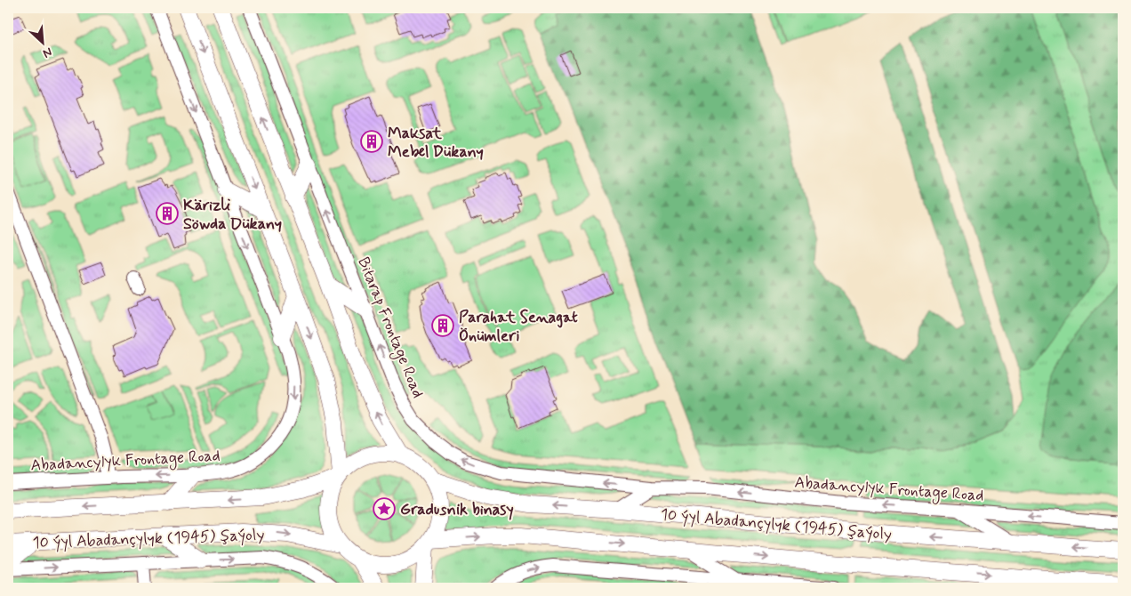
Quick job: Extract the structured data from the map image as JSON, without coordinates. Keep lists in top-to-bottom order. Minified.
{"streets":{"main road":["10 ýyl Abadançylyk (1945) şaýoly"],"street":["Bitarap Frontage Road","Abadancylyk Frontage Road"]},"crossings":[["Bitarap Frontage Road","Abadancylyk Frontage Road"]],"one_way":["Bitarap Frontage Road"],"places":{"building":["Maksat Mebel Dükany","Kärizli Söwda Dükany","Parahat Senagat Önümleri"],"place":["Gradusnik binasy"]},"north":"bottom right"}
